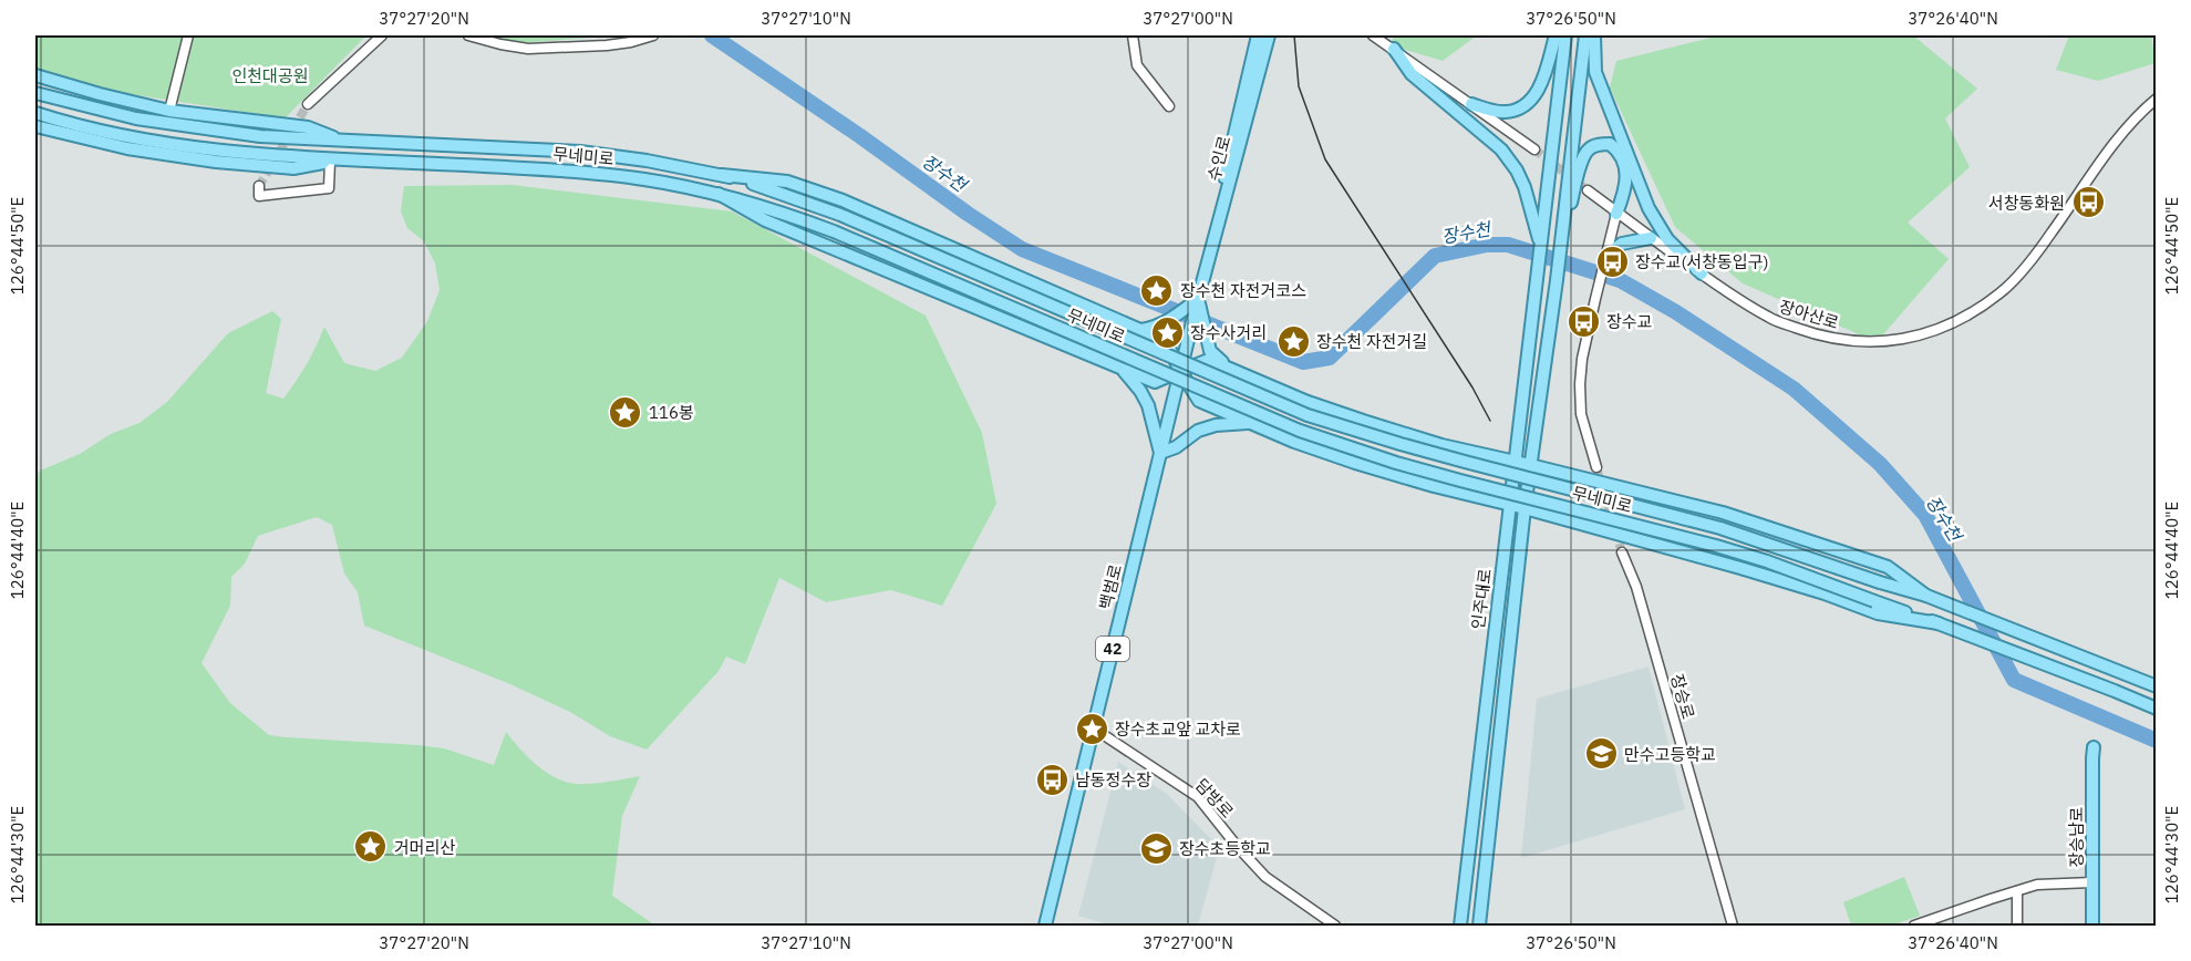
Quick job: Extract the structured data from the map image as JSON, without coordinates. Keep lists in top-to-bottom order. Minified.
{"streets":{"main road":["무네미로","수인로","백범로","인주대로","42","장승남로"],"street":["장아산로","장승로","담방로"]},"crossings":[["수인로","백범로"],["백범로","담방로"]],"water":["장수천"],"parks":["인천대공원"],"places":{"bus stop":["서창동화원","장수교(서창동입구)","장수교","남동정수장"],"place":["장수천 자전거코스","장수사거리","장수천 자전거길","116봉","장수초교앞 교차로","거머리산"],"school or university":["만수고등학교","장수초등학교"]},"coordinates":["37°27'20\"N","37°27'10\"N","37°27'00\"N","37°26'50\"N","37°26'40\"N","126°44'50\"E","126°44'40\"E","126°44'30\"E"]}
